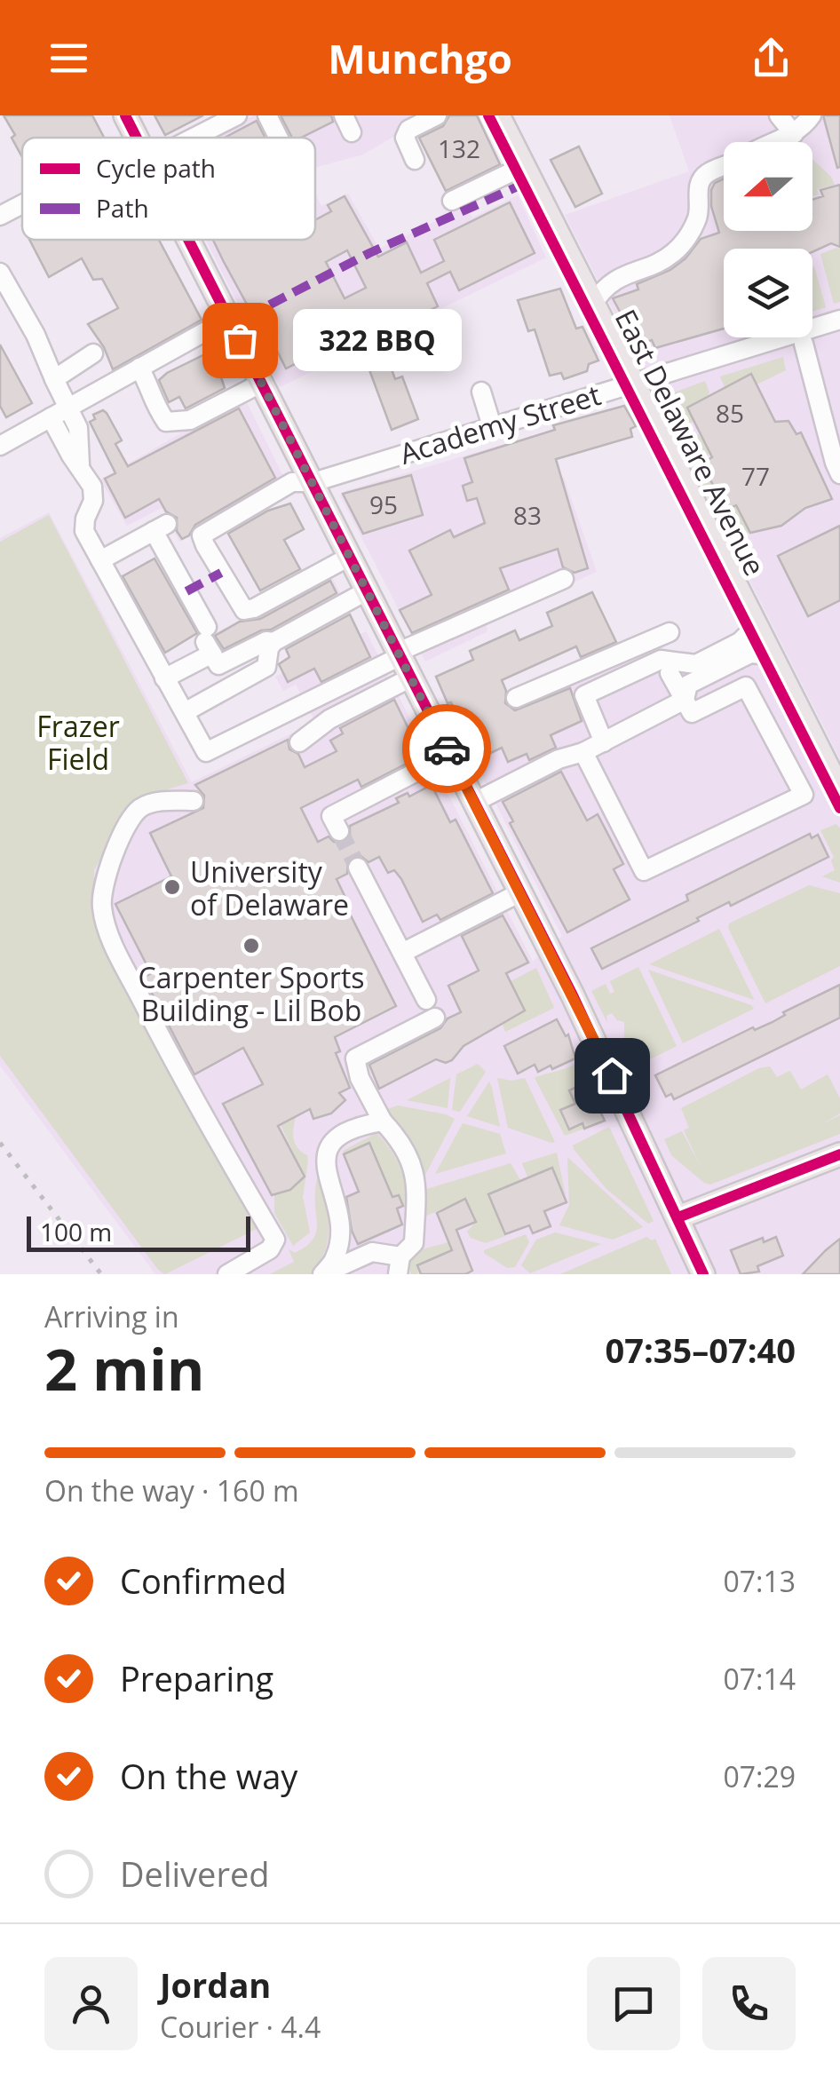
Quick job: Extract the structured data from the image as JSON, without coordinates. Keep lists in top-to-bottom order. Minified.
{"streets":{"main road":["East Delaware Avenue"],"street":["Academy Street"]},"crossings":[["Academy Street","East Delaware Avenue"]],"parks":["Frazer Field"],"places":["322 BBQ","University of Delaware","Carpenter Sports Building - Lil Bob"],"house_numbers":["132","85","77","95","83"],"legend":["Cycle path","Path"],"scale_bar":"100 m","north":"left","page":{"header":"Munchgo","bubble":"322 BBQ","scale":"100 m","heading":["2 min","Arriving in","07:35–07:40"],"panel":["Jordan","Courier · 4.4"],"bar":"On the way · 160 m","list":[["Confirmed","07:13"],["Preparing","07:14"],["On the way","07:29"],"Delivered"]}}
